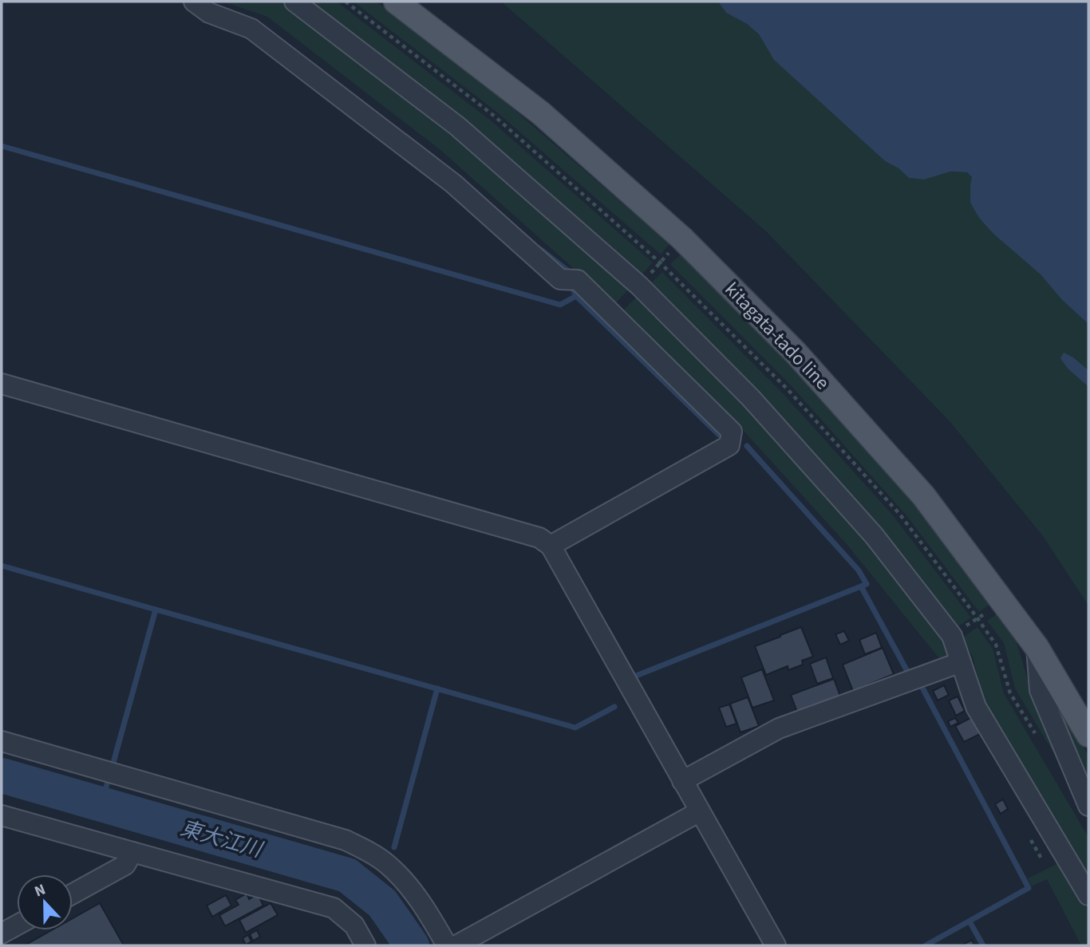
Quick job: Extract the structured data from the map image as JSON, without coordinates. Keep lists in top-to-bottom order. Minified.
{"streets":{"main road":["kitagata-tado line"]},"water":["東大江川"],"north":"top"}
